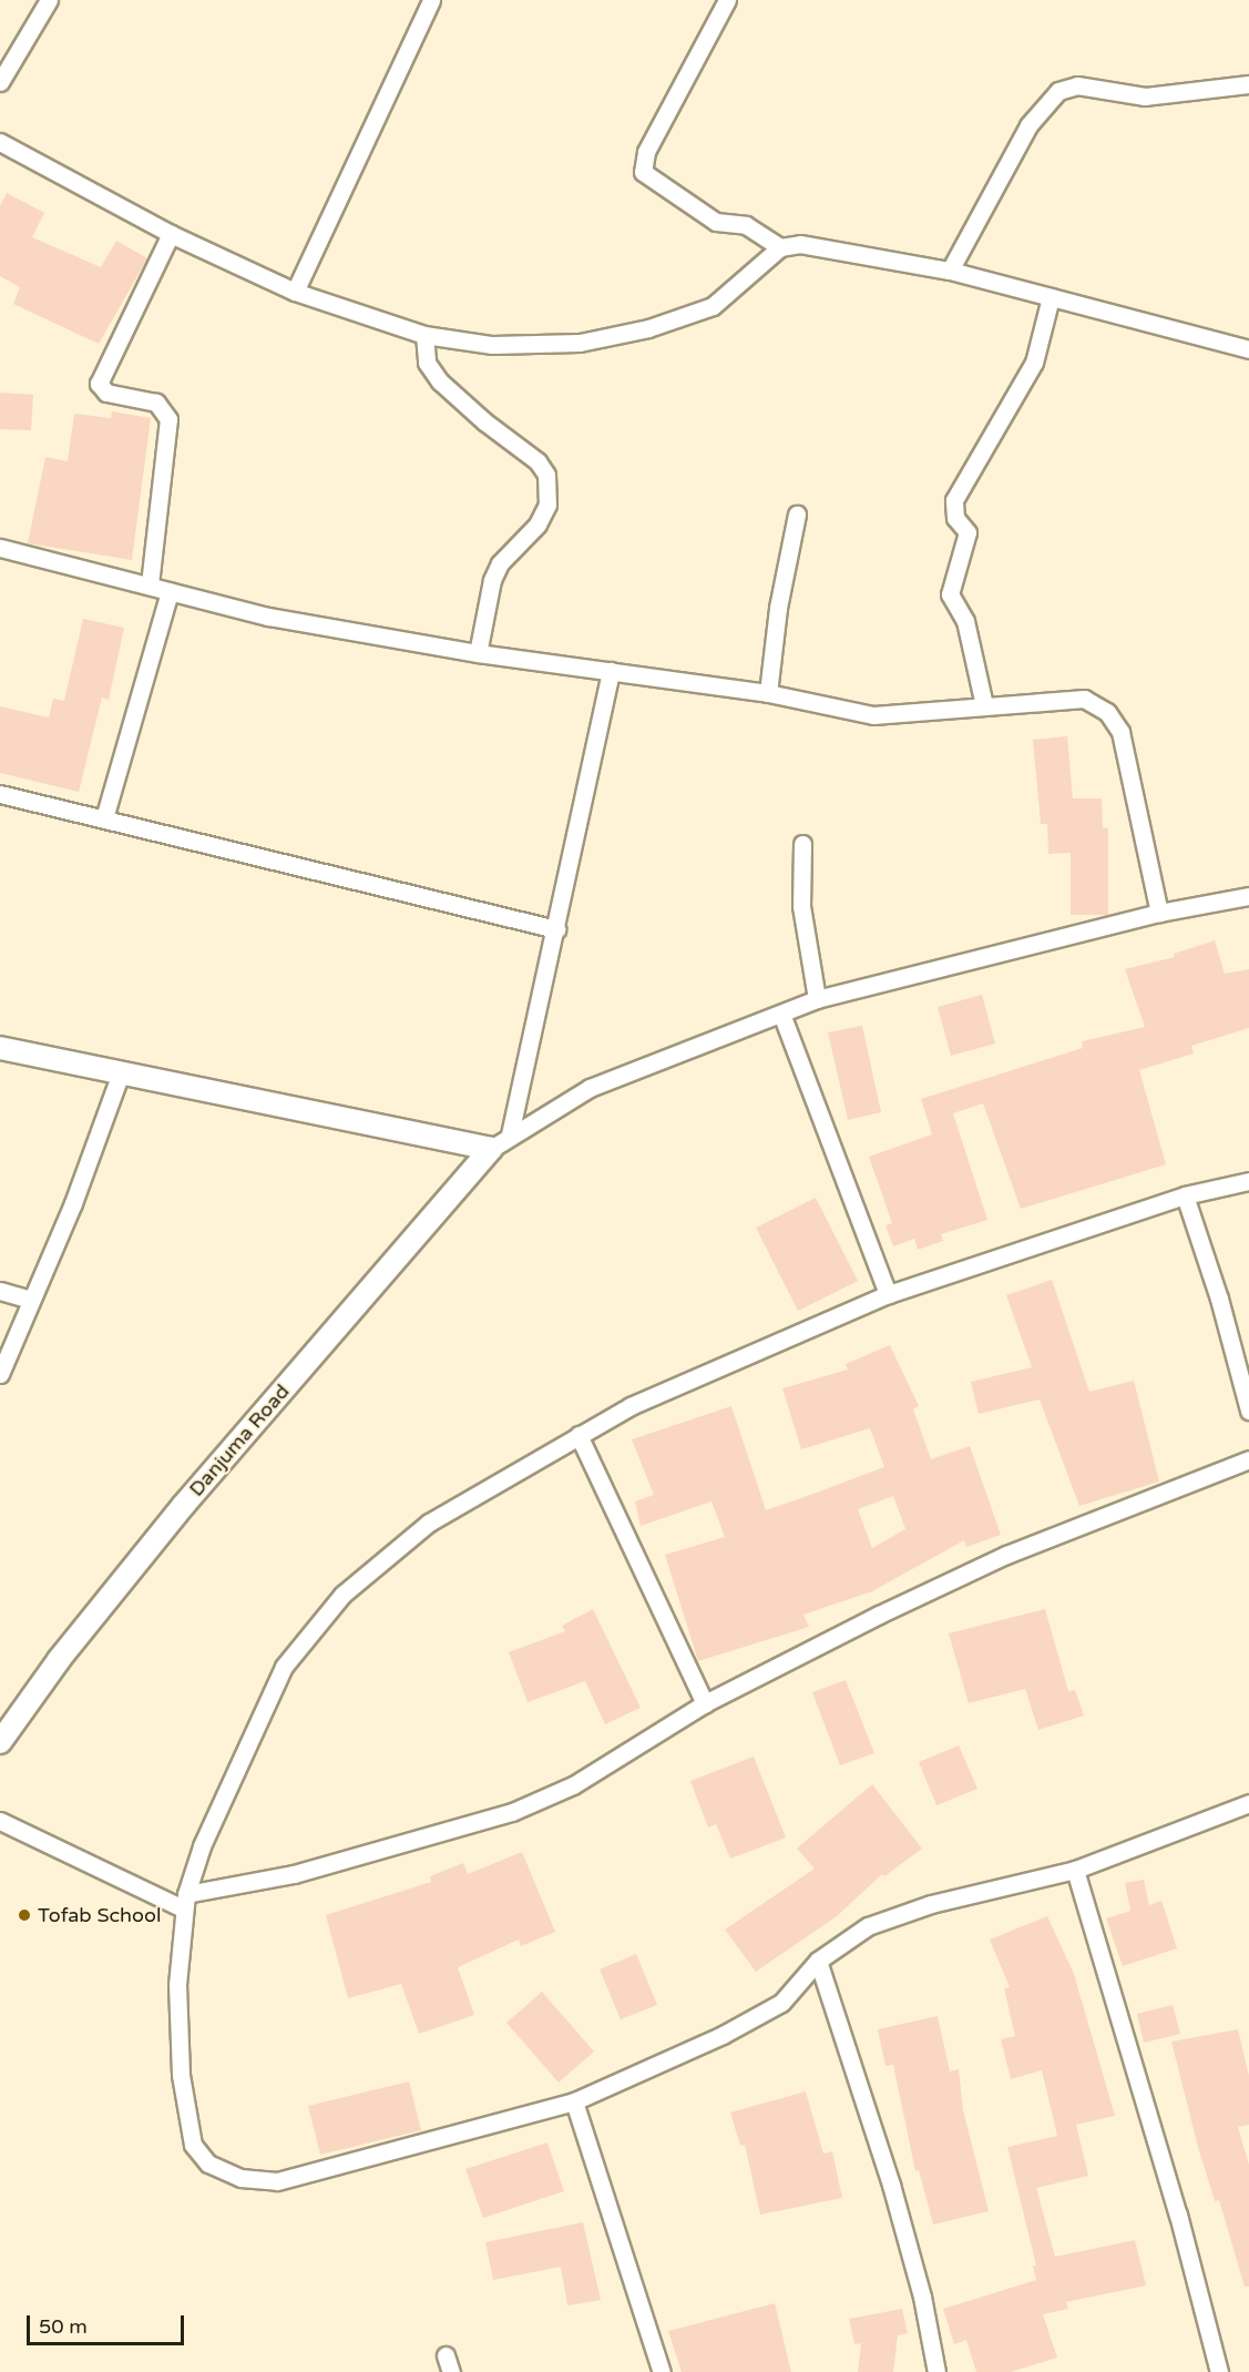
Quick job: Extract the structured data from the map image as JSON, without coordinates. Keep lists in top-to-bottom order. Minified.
{"streets":{"street":["Danjuma Road"]},"places":["Tofab School"],"scale_bar":"50 m"}
